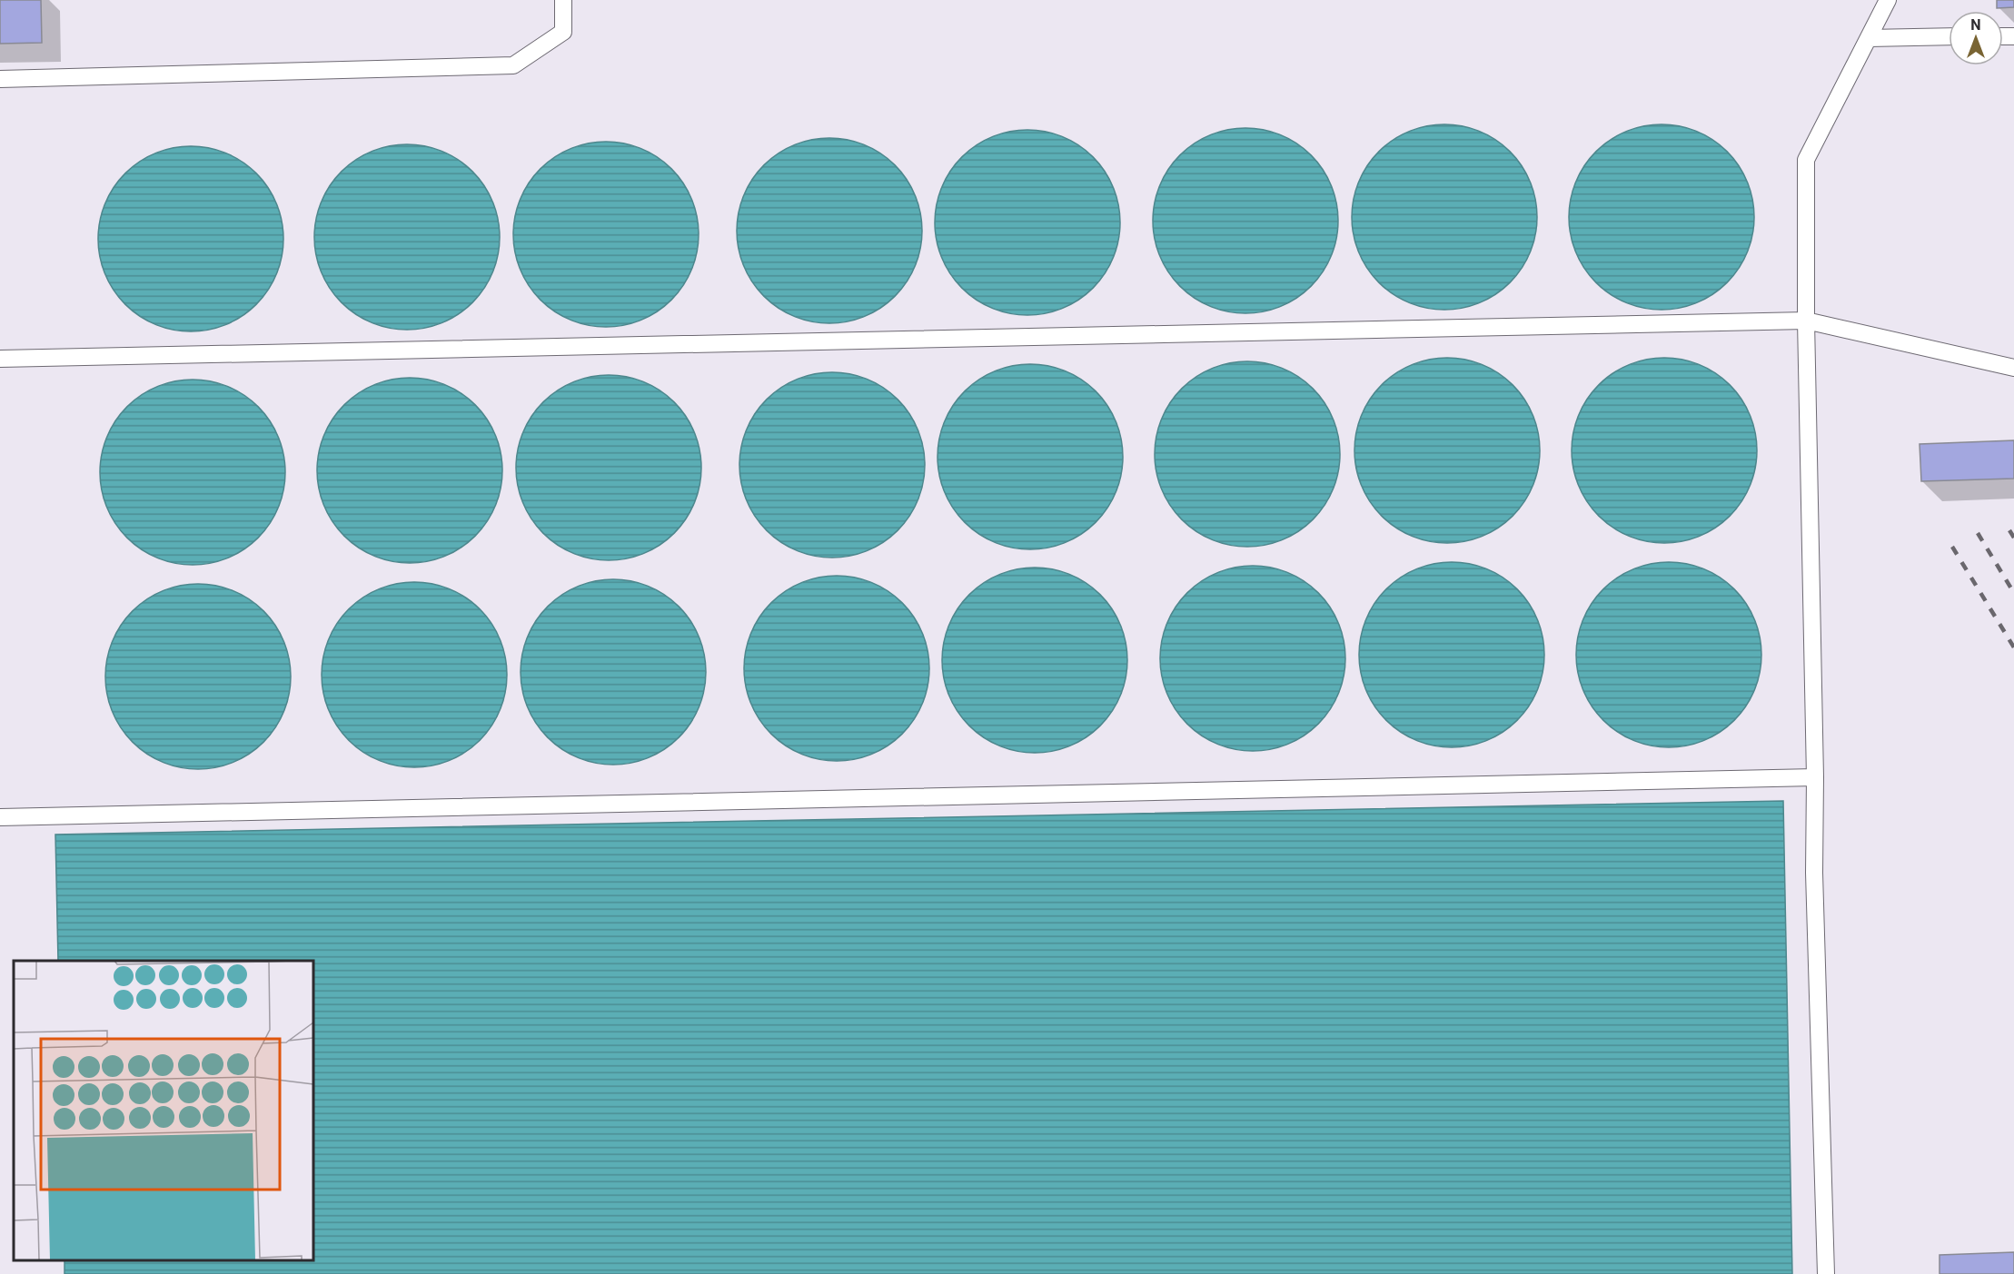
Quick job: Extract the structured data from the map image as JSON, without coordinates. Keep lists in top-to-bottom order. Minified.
{"north":"top"}
